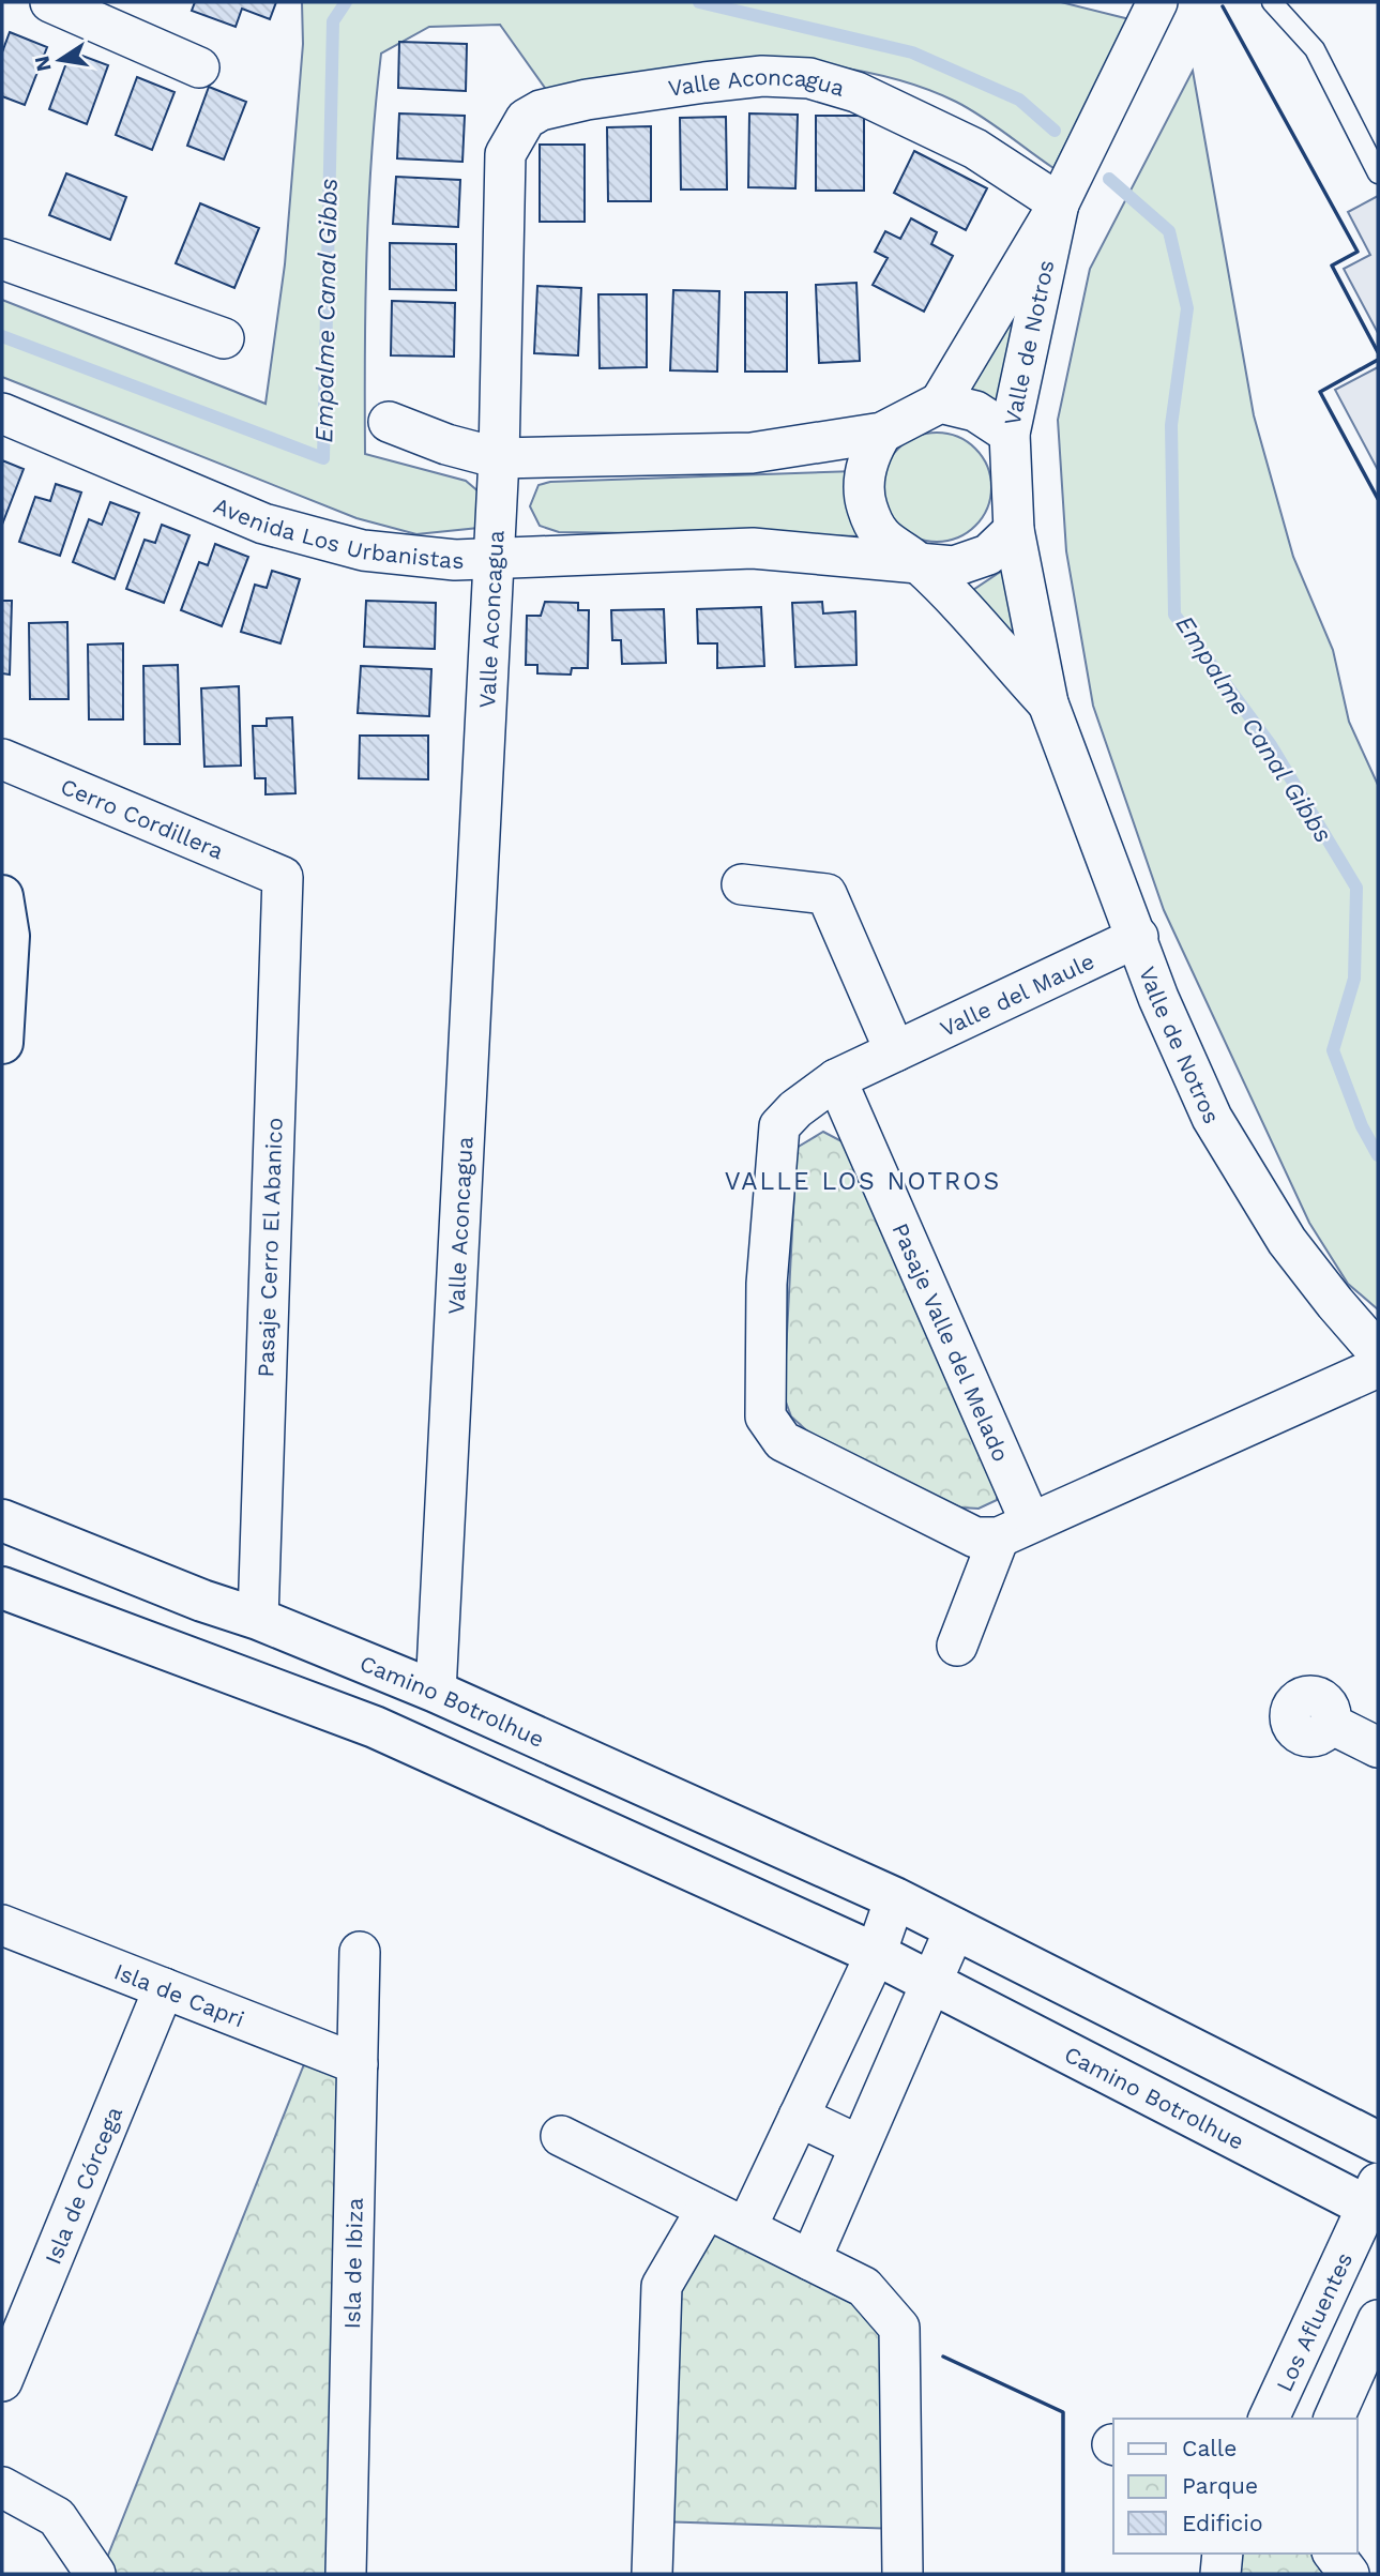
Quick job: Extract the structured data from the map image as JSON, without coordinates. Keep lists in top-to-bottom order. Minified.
{"streets":{"street":["Valle Aconcagua","Valle de Notros","Avenida Los Urbanistas","Cerro Cordillera","Valle del Maule","Pasaje Cerro El Abanico","Pasaje Valle del Melado","Camino Botrolhue","Isla de Capri","Isla de Córcega","Isla de Ibiza","Los Afluentes"]},"crossings":[["Valle Aconcagua","Valle de Notros"],["Valle Aconcagua","Avenida Los Urbanistas"],["Valle Aconcagua","Camino Botrolhue"],["Valle de Notros","Avenida Los Urbanistas"],["Valle de Notros","Valle del Maule"],["Cerro Cordillera","Pasaje Cerro El Abanico"],["Pasaje Cerro El Abanico","Camino Botrolhue"],["Camino Botrolhue","Los Afluentes"],["Isla de Capri","Isla de Córcega"],["Isla de Capri","Isla de Ibiza"]],"districts":["VALLE LOS NOTROS"],"water":["Empalme Canal Gibbs"],"legend":["Calle","Parque","Edificio"],"north":"left"}
